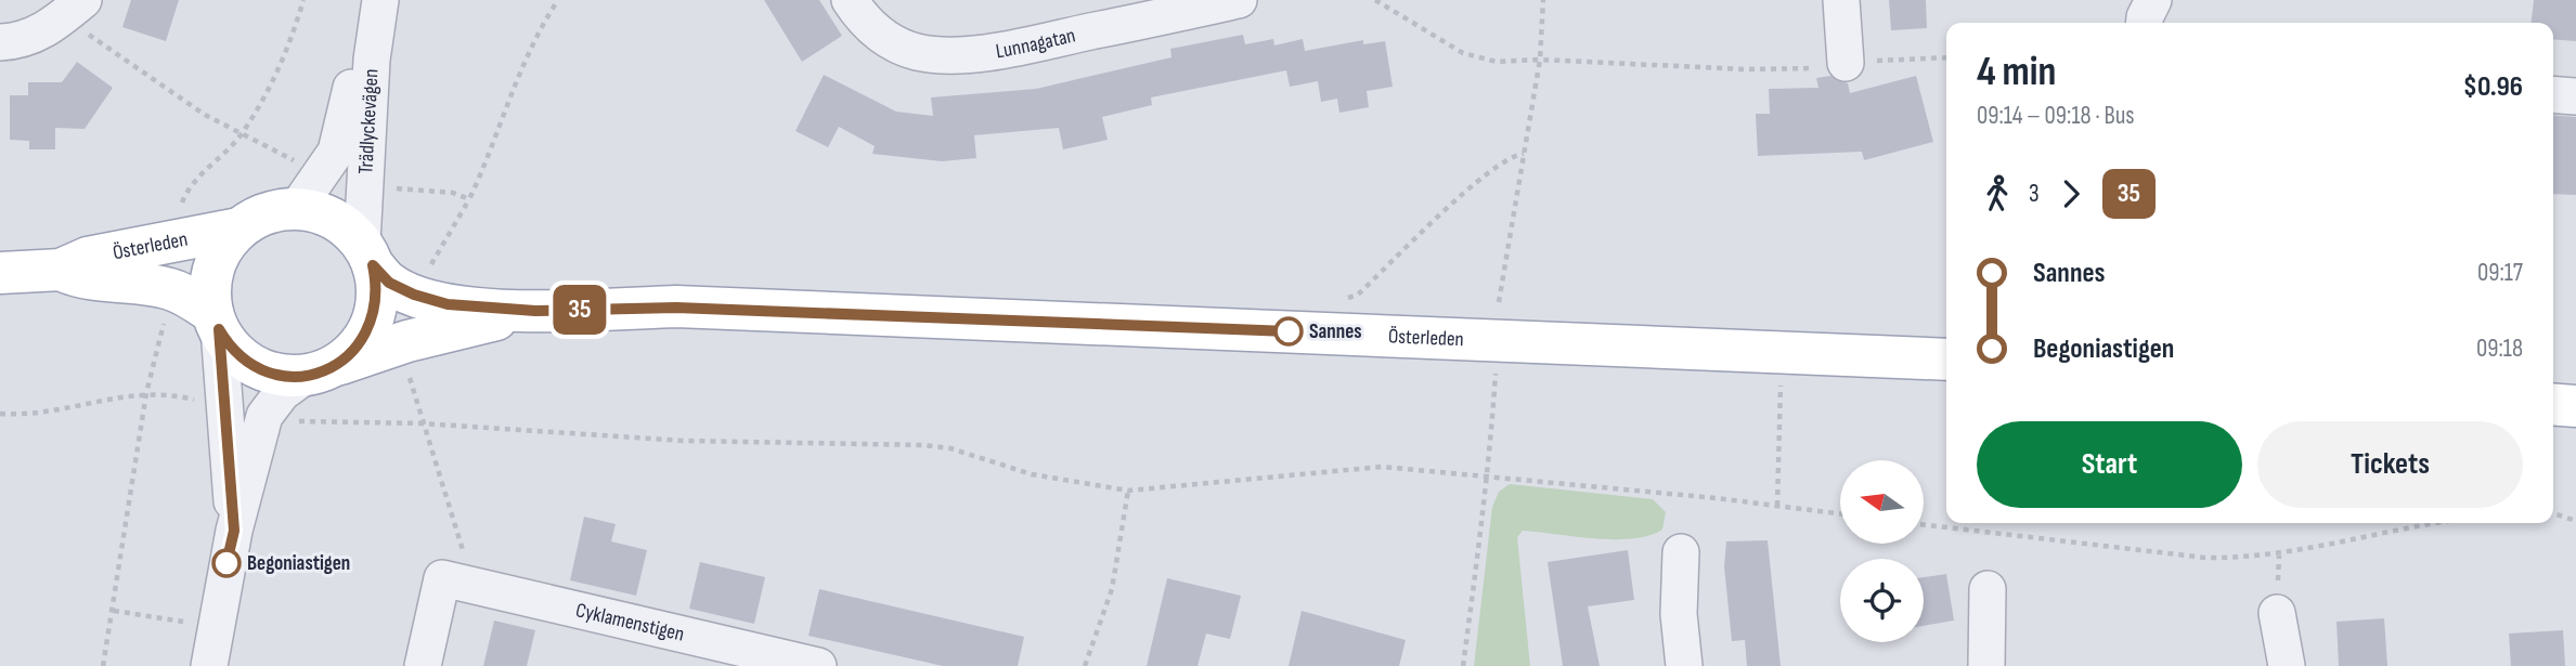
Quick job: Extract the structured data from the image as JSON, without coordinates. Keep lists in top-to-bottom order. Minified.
{"streets":{"main road":["Trädlyckevägen","Österleden"],"street":["Lunnagatan","Cyklamenstigen"]},"crossings":[["Trädlyckevägen","Österleden"]],"places":["Sannes","Begoniastigen"],"lines":["bus line 35"],"north":"left","page":{"on_map":"35","heading":["4 min","09:14 – 09:18 · Bus","$0.96"],"legs":["3","35"],"list":[{"name":"Sannes","value":"09:17"},{"name":"Begoniastigen","value":"09:18"}],"buttons":["Start","Tickets"]}}
